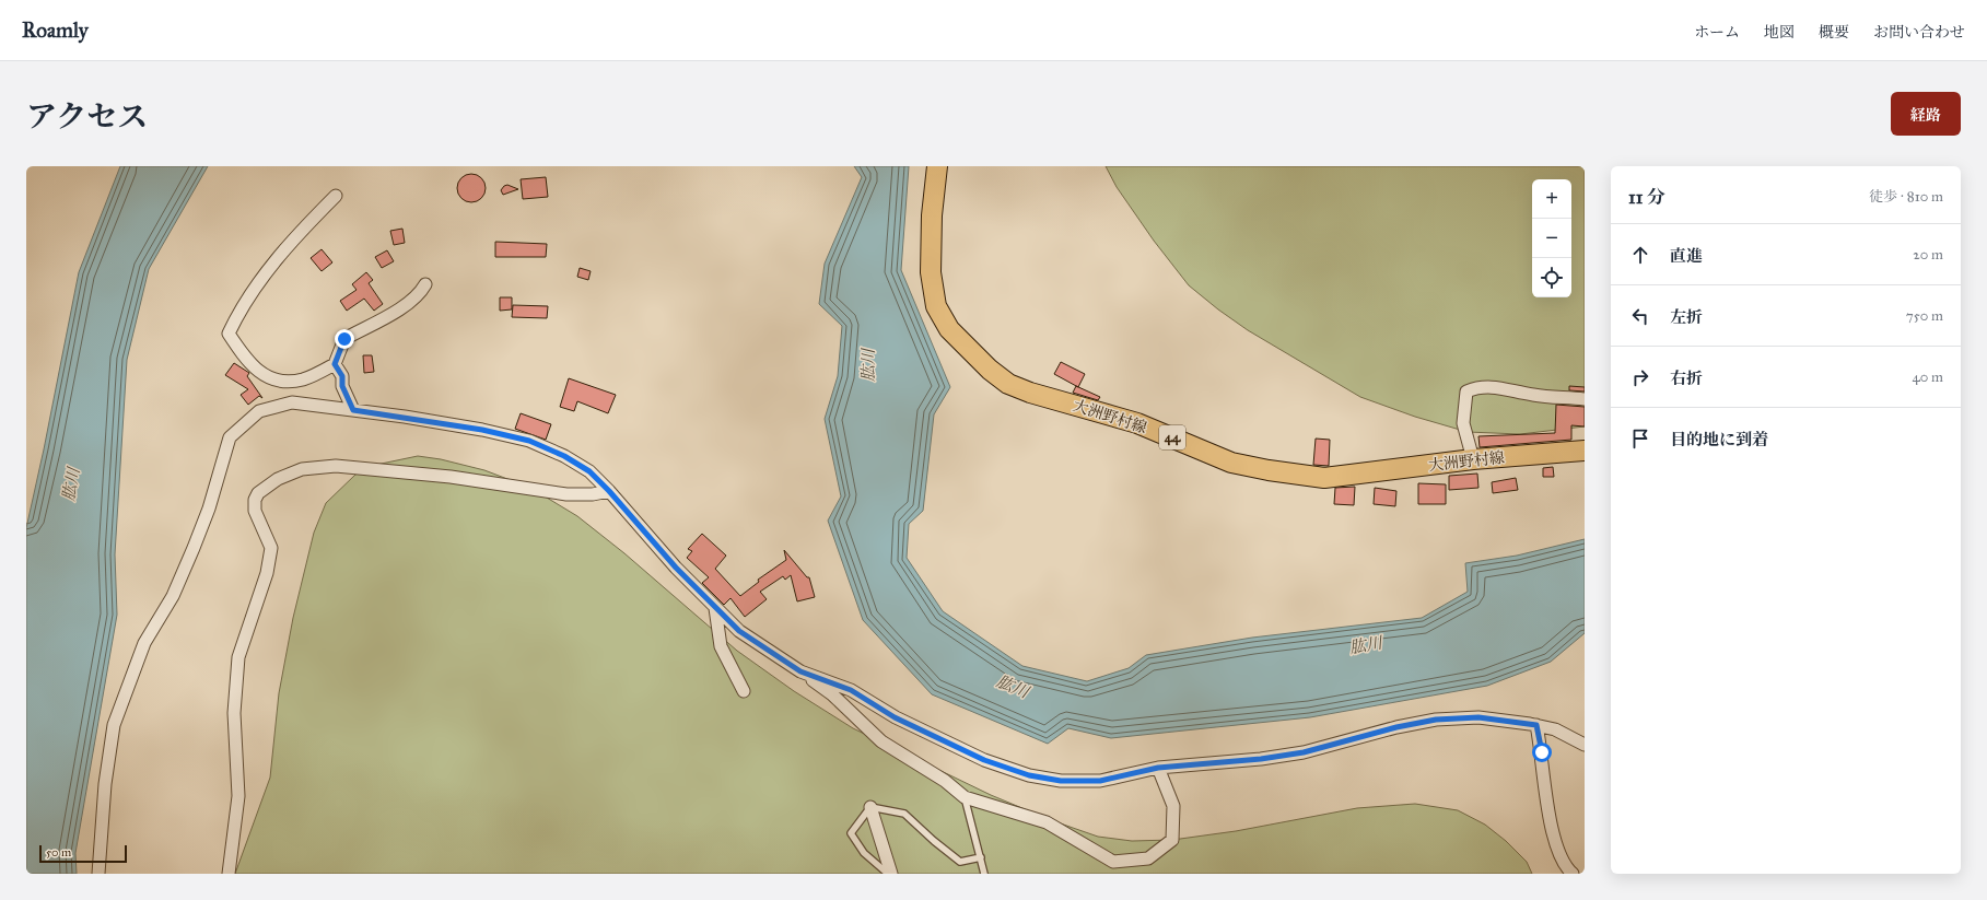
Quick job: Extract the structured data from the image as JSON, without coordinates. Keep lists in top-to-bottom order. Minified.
{"streets":{"main road":["大洲野村線","44"]},"water":["肱川"],"scale_bar":"50 m","page":{"header":"Roamly","nav":["ホーム","地図","概要","お問い合わせ"],"title":"アクセス","buttons":"経路","heading":["11 分","徒歩 · 810 m"],"map_buttons":["+","−"],"list":[["直進","20 m"],["左折","750 m"],["右折","40 m"],"目的地に到着"],"scale":"50 m"}}
